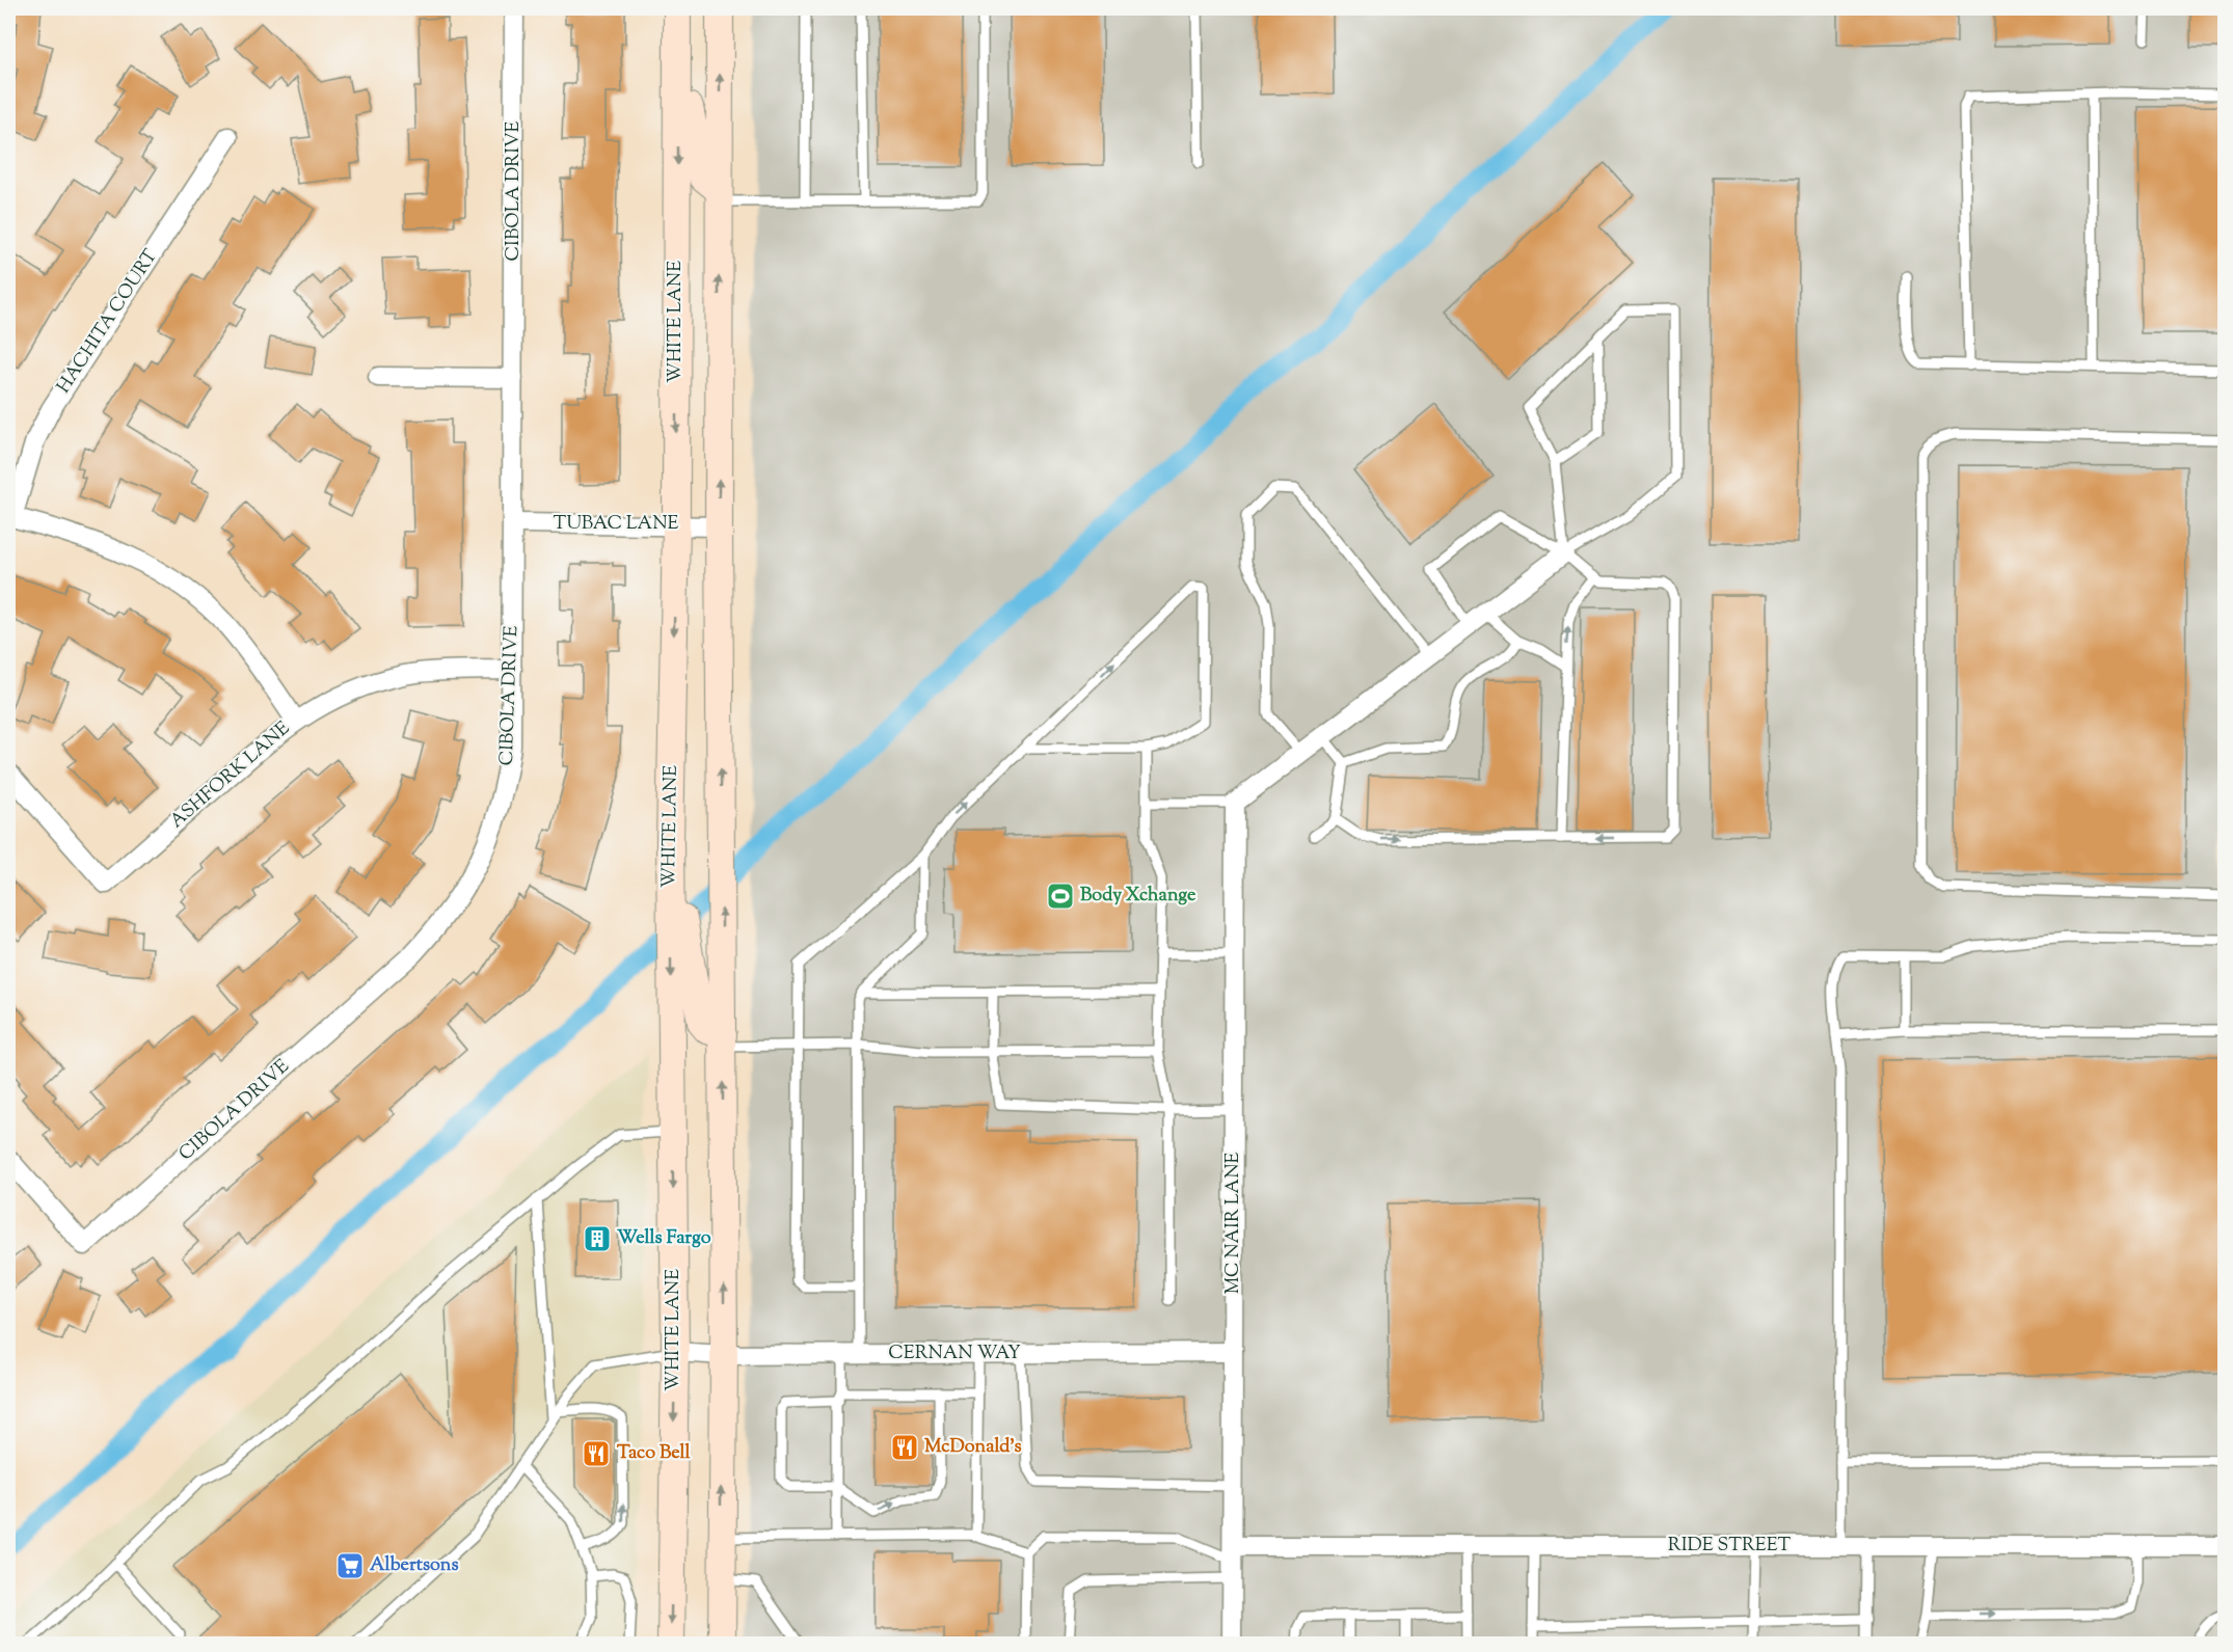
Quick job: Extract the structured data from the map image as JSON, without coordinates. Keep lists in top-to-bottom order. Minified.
{"streets":{"main road":["WHITE LANE"],"street":["CIBOLA DRIVE","HACHITA COURT","TUBAC LANE","ASHFORK LANE","MC NAIR LANE","CERNAN WAY","RIDE STREET"]},"crossings":[["CIBOLA DRIVE","TUBAC LANE"],["CIBOLA DRIVE","ASHFORK LANE"],["WHITE LANE","TUBAC LANE"],["WHITE LANE","CERNAN WAY"],["MC NAIR LANE","CERNAN WAY"],["MC NAIR LANE","RIDE STREET"]],"places":{"sports":["Body Xchange"],"building":["Wells Fargo"],"restaurant":["McDonald's","Taco Bell"],"supermarket":["Albertsons"]}}
